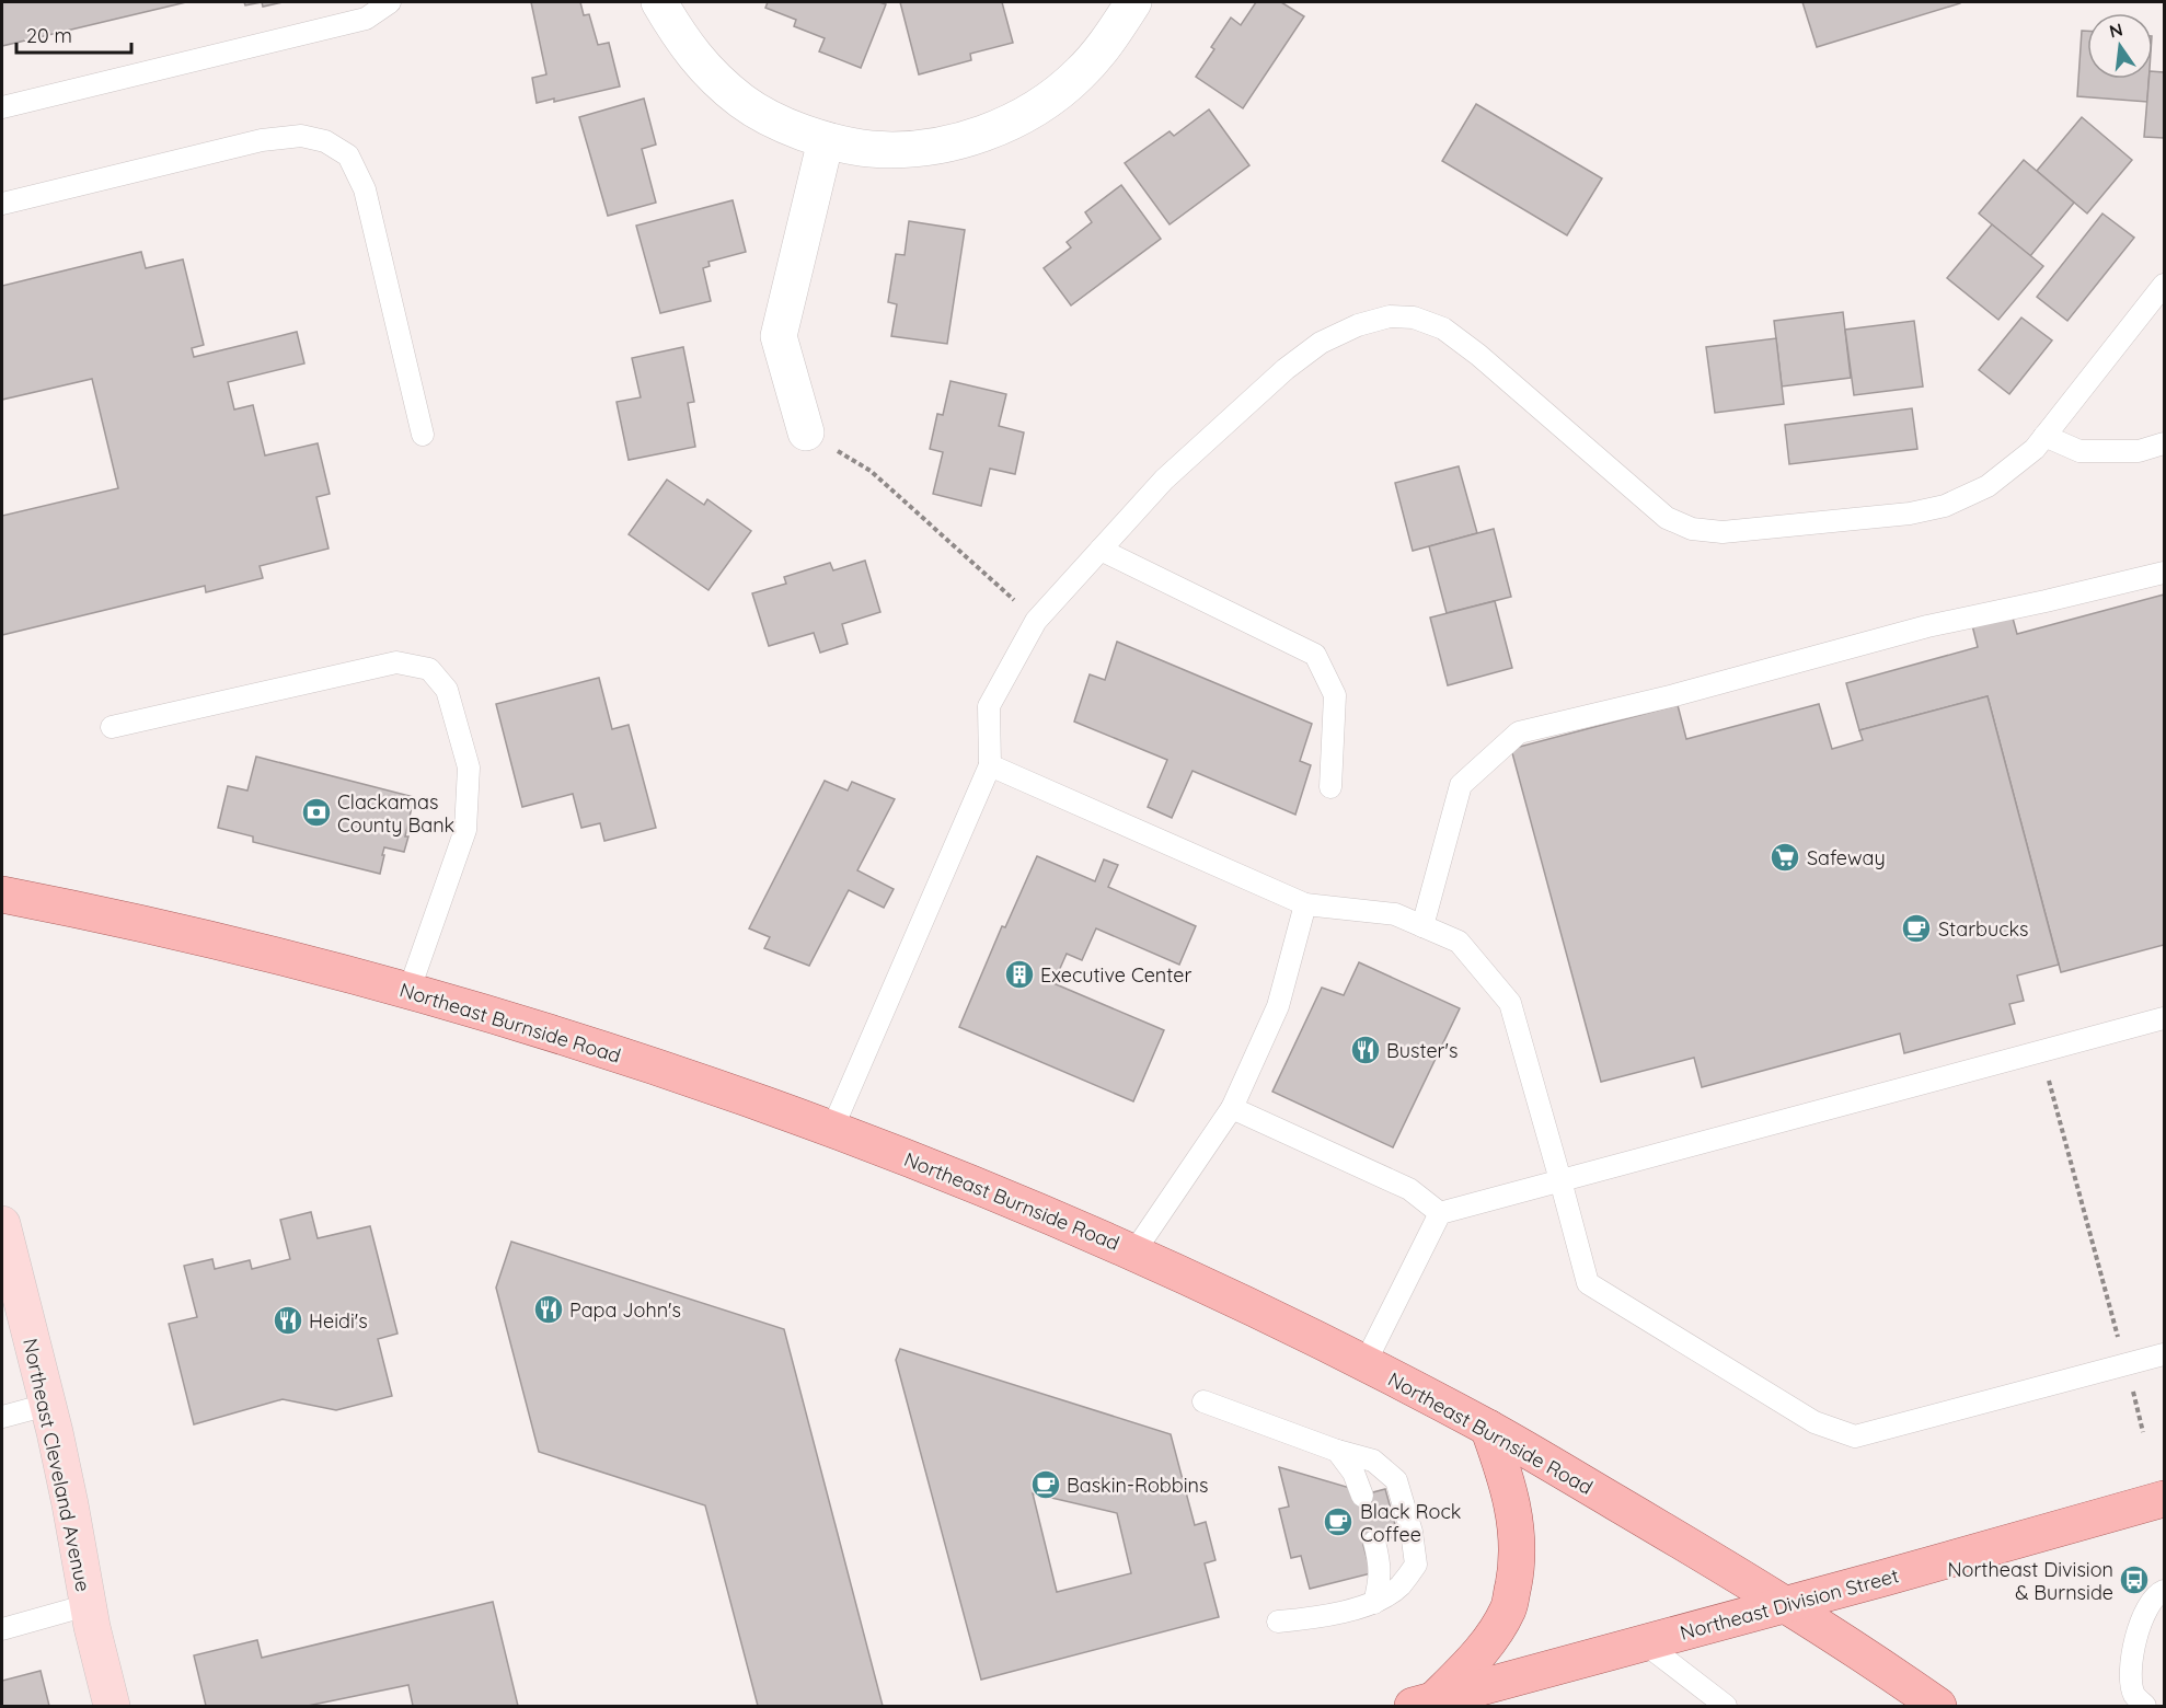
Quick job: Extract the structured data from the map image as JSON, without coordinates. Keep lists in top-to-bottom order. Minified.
{"streets":{"main road":["Northeast Burnside Road","Northeast Cleveland Avenue","Northeast Division Street"]},"crossings":[["Northeast Burnside Road","Northeast Division Street"]],"places":{"bank":["Clackamas County Bank"],"supermarket":["Safeway"],"cafe":["Starbucks","Baskin-Robbins","Black Rock Coffee"],"building":["Executive Center"],"restaurant":["Buster's","Papa John's","Heidi's"],"bus stop":["Northeast Division & Burnside"]},"scale_bar":"20 m","north":"top"}
